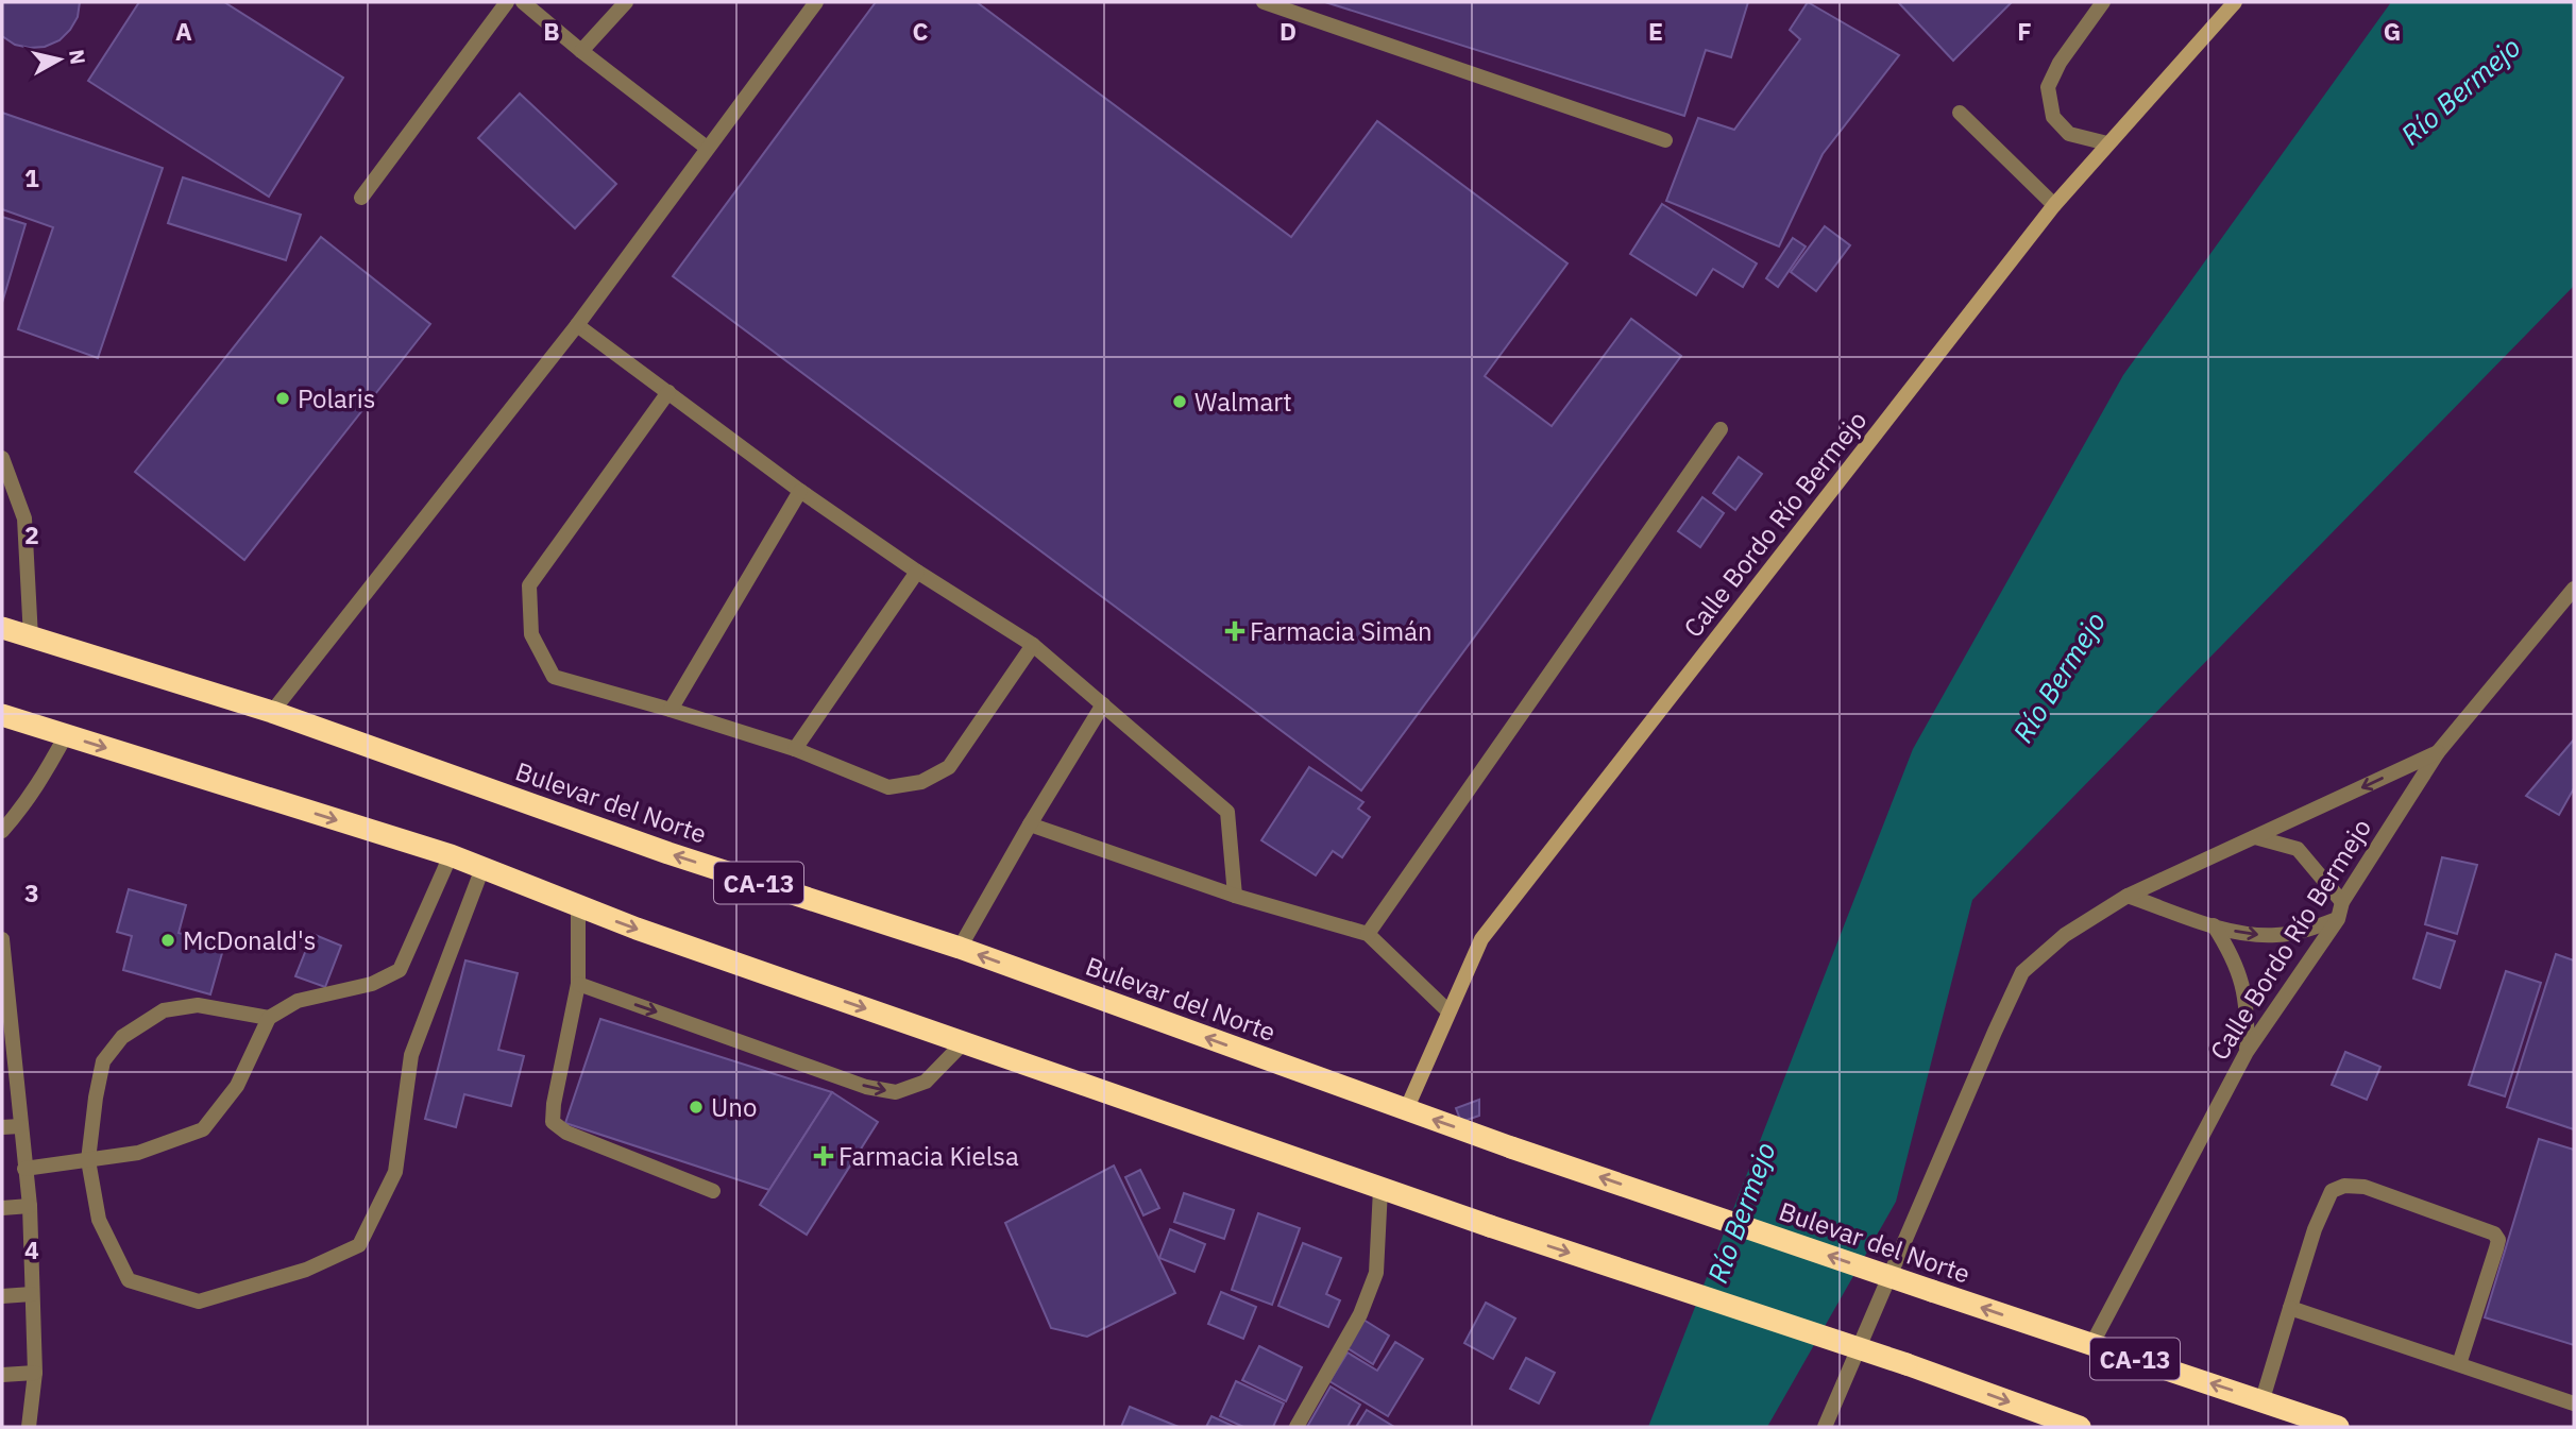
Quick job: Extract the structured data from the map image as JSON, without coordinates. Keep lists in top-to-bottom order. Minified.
{"streets":{"highway":["Bulevar del Norte","CA-13"],"main road":["Calle Bordo Río Bermejo"]},"crossings":[["Calle Bordo Río Bermejo","Bulevar del Norte"]],"water":["Río Bermejo"],"places":{"other":["Polaris","Walmart","McDonald's","Uno"],"health":["Farmacia Simán","Farmacia Kielsa"]},"north":"right","grid":{"columns":["A","B","C","D","E","F","G"],"rows":["1","2","3","4"]}}
